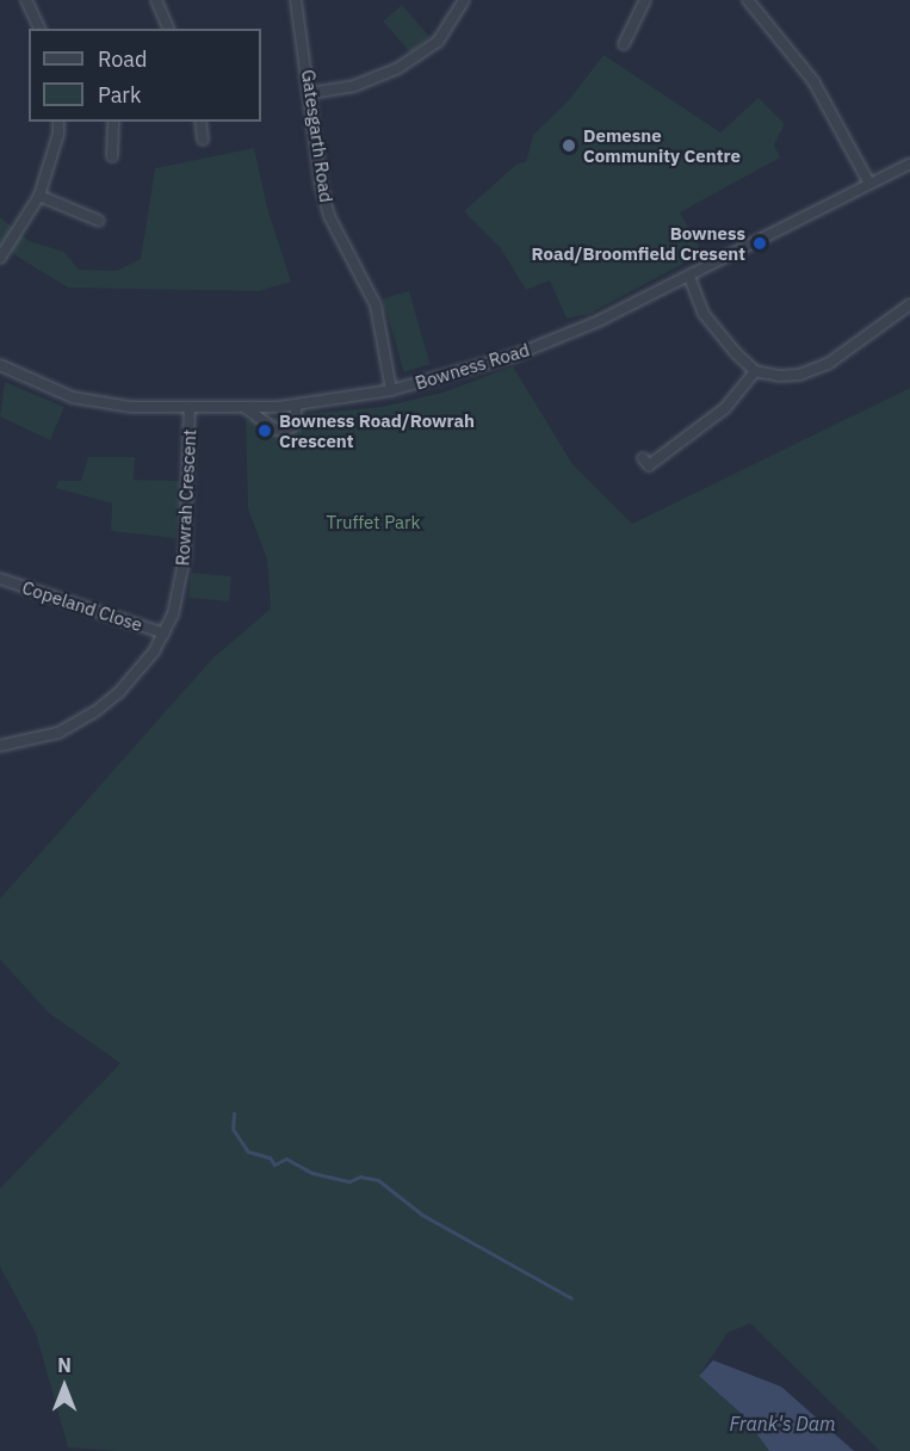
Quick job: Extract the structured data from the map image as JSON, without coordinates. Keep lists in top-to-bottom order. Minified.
{"streets":{"street":["Gatesgarth Road","Bowness Road","Rowrah Crescent","Copeland Close"]},"crossings":[["Gatesgarth Road","Bowness Road"],["Bowness Road","Rowrah Crescent"],["Rowrah Crescent","Copeland Close"]],"water":["Frank's Dam"],"parks":["Truffet Park"],"places":["Demesne Community Centre","Bowness Road/Broomfield Cresent","Bowness Road/Rowrah Crescent"],"legend":["Road","Park"],"north":"top"}
